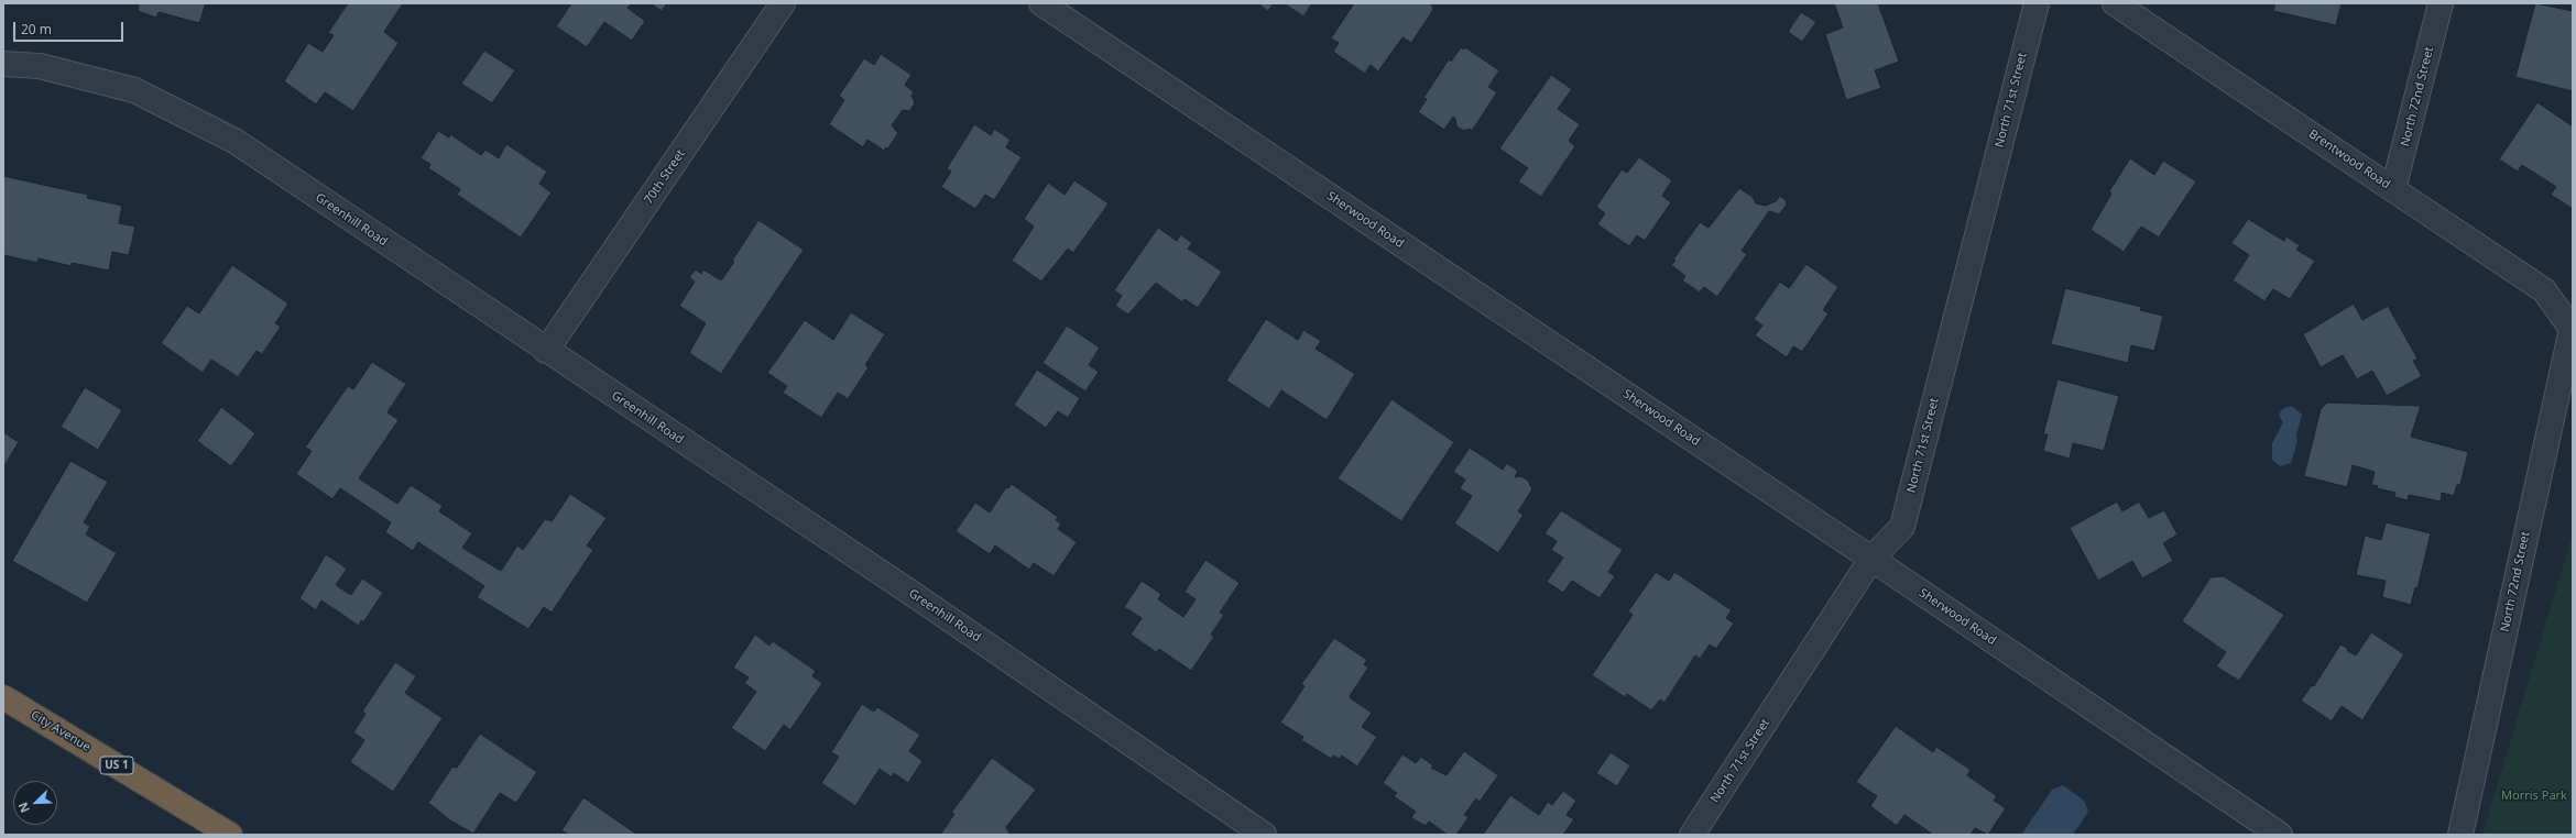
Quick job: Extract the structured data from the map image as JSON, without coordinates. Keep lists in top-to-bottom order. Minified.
{"streets":{"highway":["City Avenue","US 1"],"street":["North 72nd Street","North 71st Street","Brentwood Road","70th Street","Greenhill Road","Sherwood Road"]},"crossings":[["North 72nd Street","Brentwood Road"],["North 71st Street","Sherwood Road"],["70th Street","Greenhill Road"]],"parks":["Morris Park"],"scale_bar":"20 m","north":"bottom left"}
